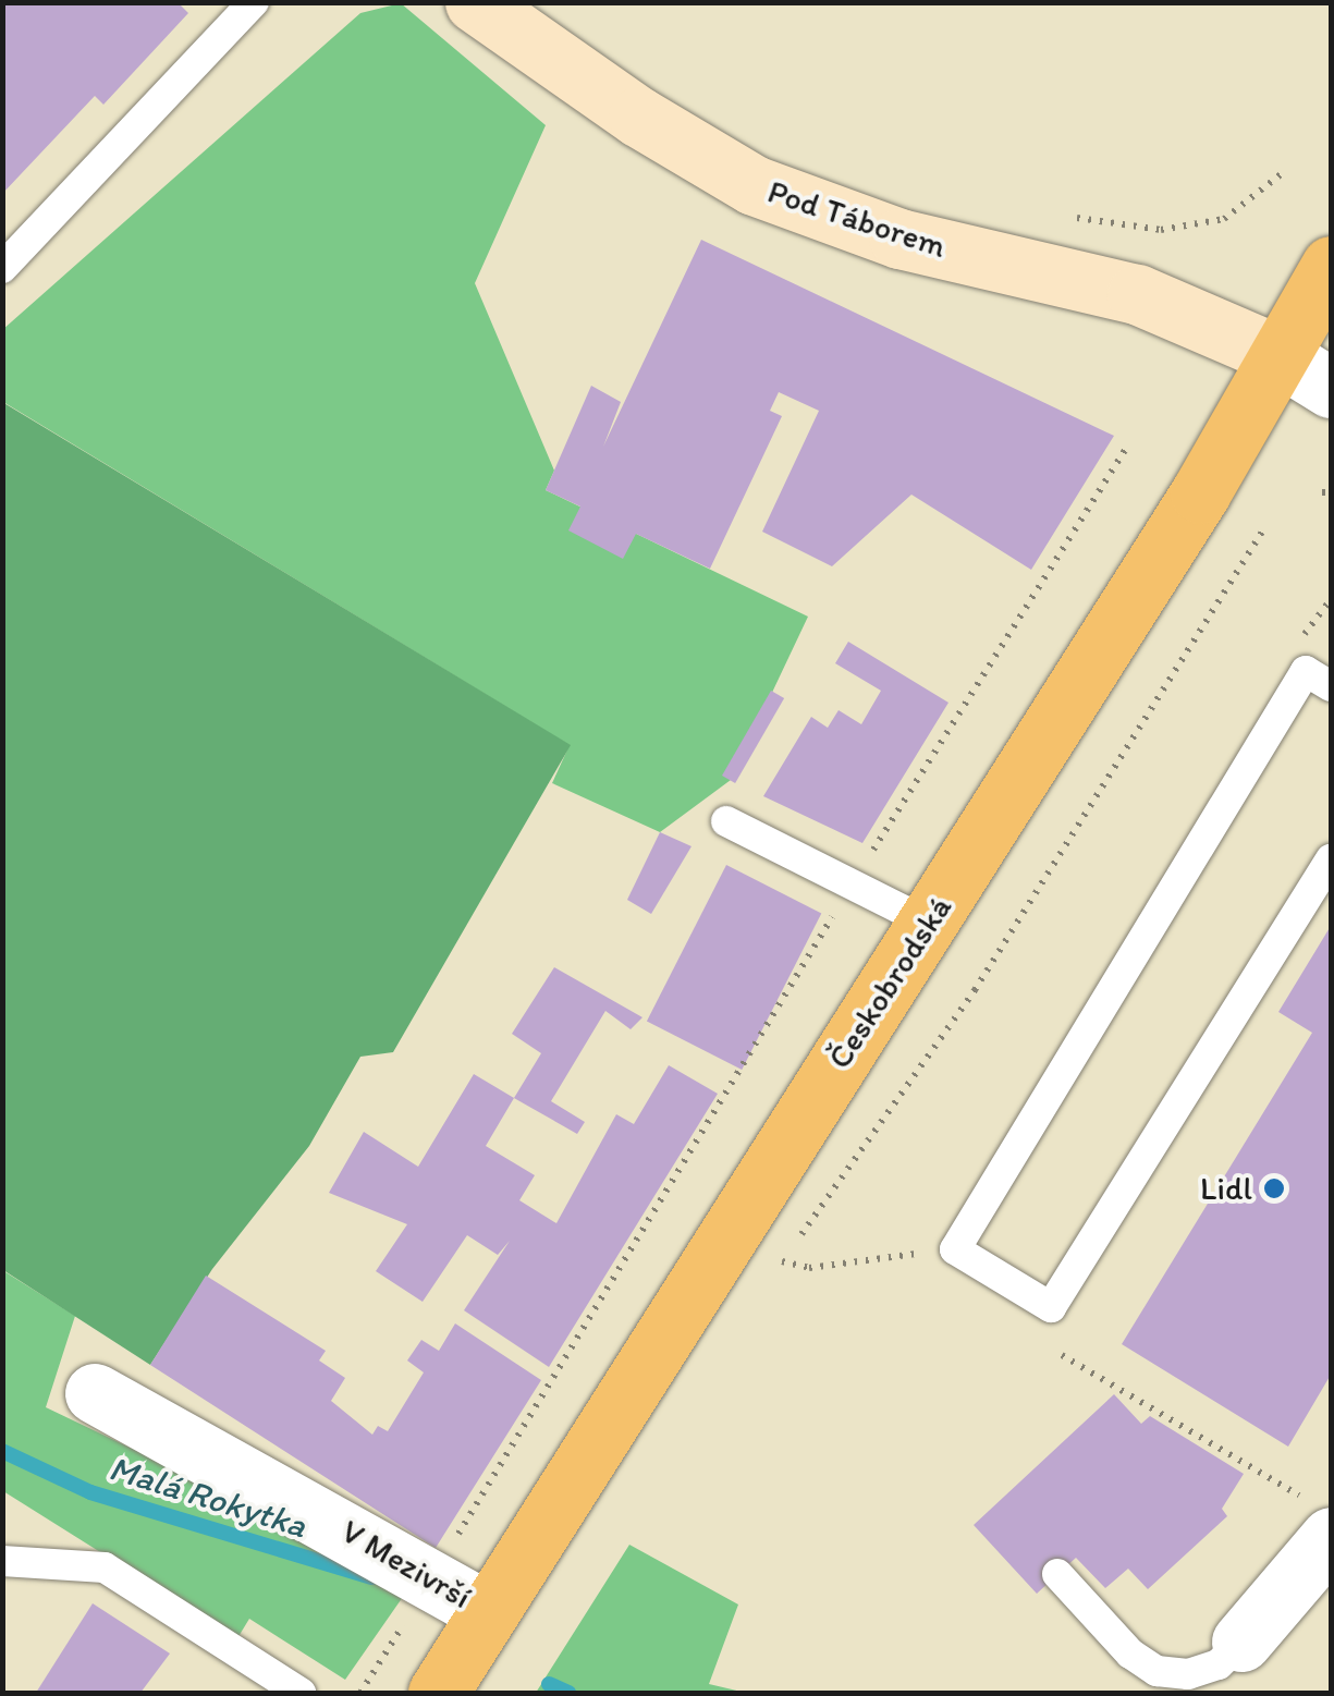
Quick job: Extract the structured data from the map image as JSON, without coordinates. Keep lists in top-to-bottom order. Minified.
{"streets":{"main road":["Pod Táborem","Českobrodská"],"street":["V Mezivrší"]},"crossings":[["Pod Táborem","Českobrodská"],["Českobrodská","V Mezivrší"]],"water":["Malá Rokytka"],"places":["Lidl"]}
